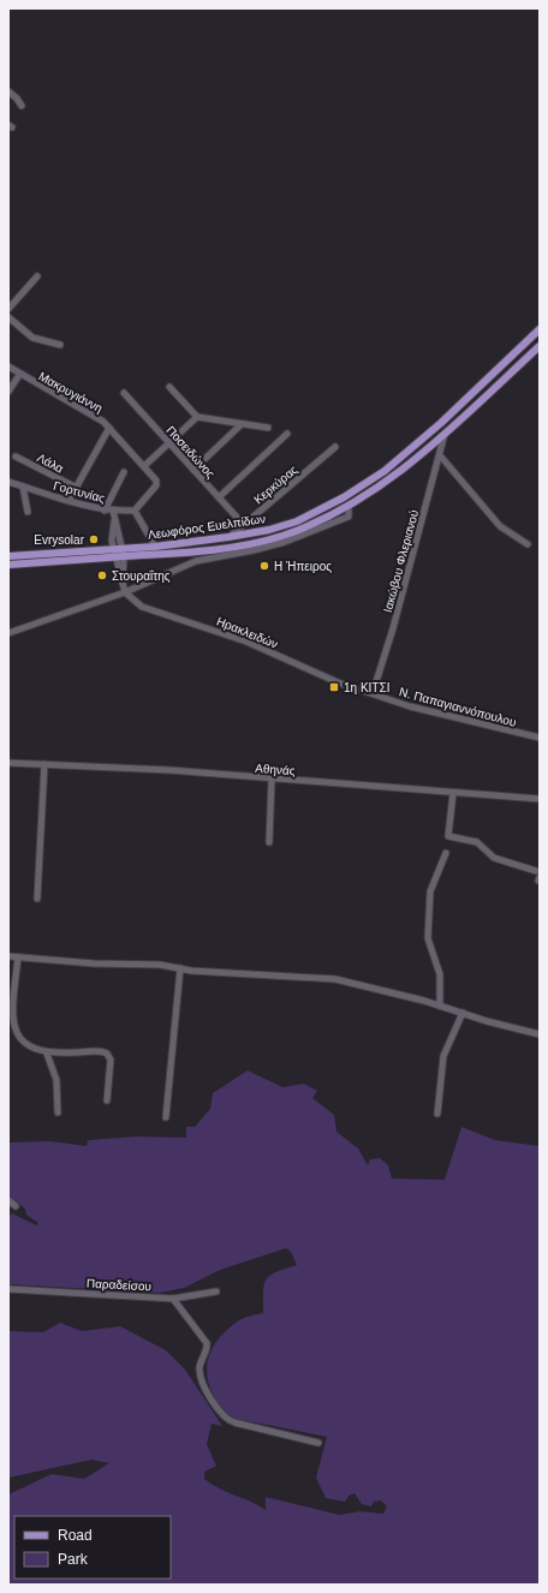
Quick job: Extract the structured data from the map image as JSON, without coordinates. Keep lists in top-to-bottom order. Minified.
{"streets":{"main road":["Λεωφόρος Ευελπίδων"],"street":["Μακρυγιάννη","Ποσειδώνος","Λάλα","Κερκύρας","Γορτυνίας","Ιακώβου Φλεριανού","Ηρακλειδών","Ν. Παπαγιαννόπουλου","Αθηνάς","Παραδείσου"]},"crossings":[["Μακρυγιάννη","Γορτυνίας"],["Ποσειδώνος","Κερκύρας"],["Κερκύρας","Λεωφόρος Ευελπίδων"],["Λεωφόρος Ευελπίδων","Ιακώβου Φλεριανού"],["Ιακώβου Φλεριανού","Ηρακλειδών"],["Ιακώβου Φλεριανού","Ν. Παπαγιαννόπουλου"],["Ηρακλειδών","Ν. Παπαγιαννόπουλου"]],"places":{"other":["Evrysolar","Η Ήπειρος","Στουραΐτης"],"transit":["1η ΚΙΤΣΙ"]},"legend":["Road","Park"]}
